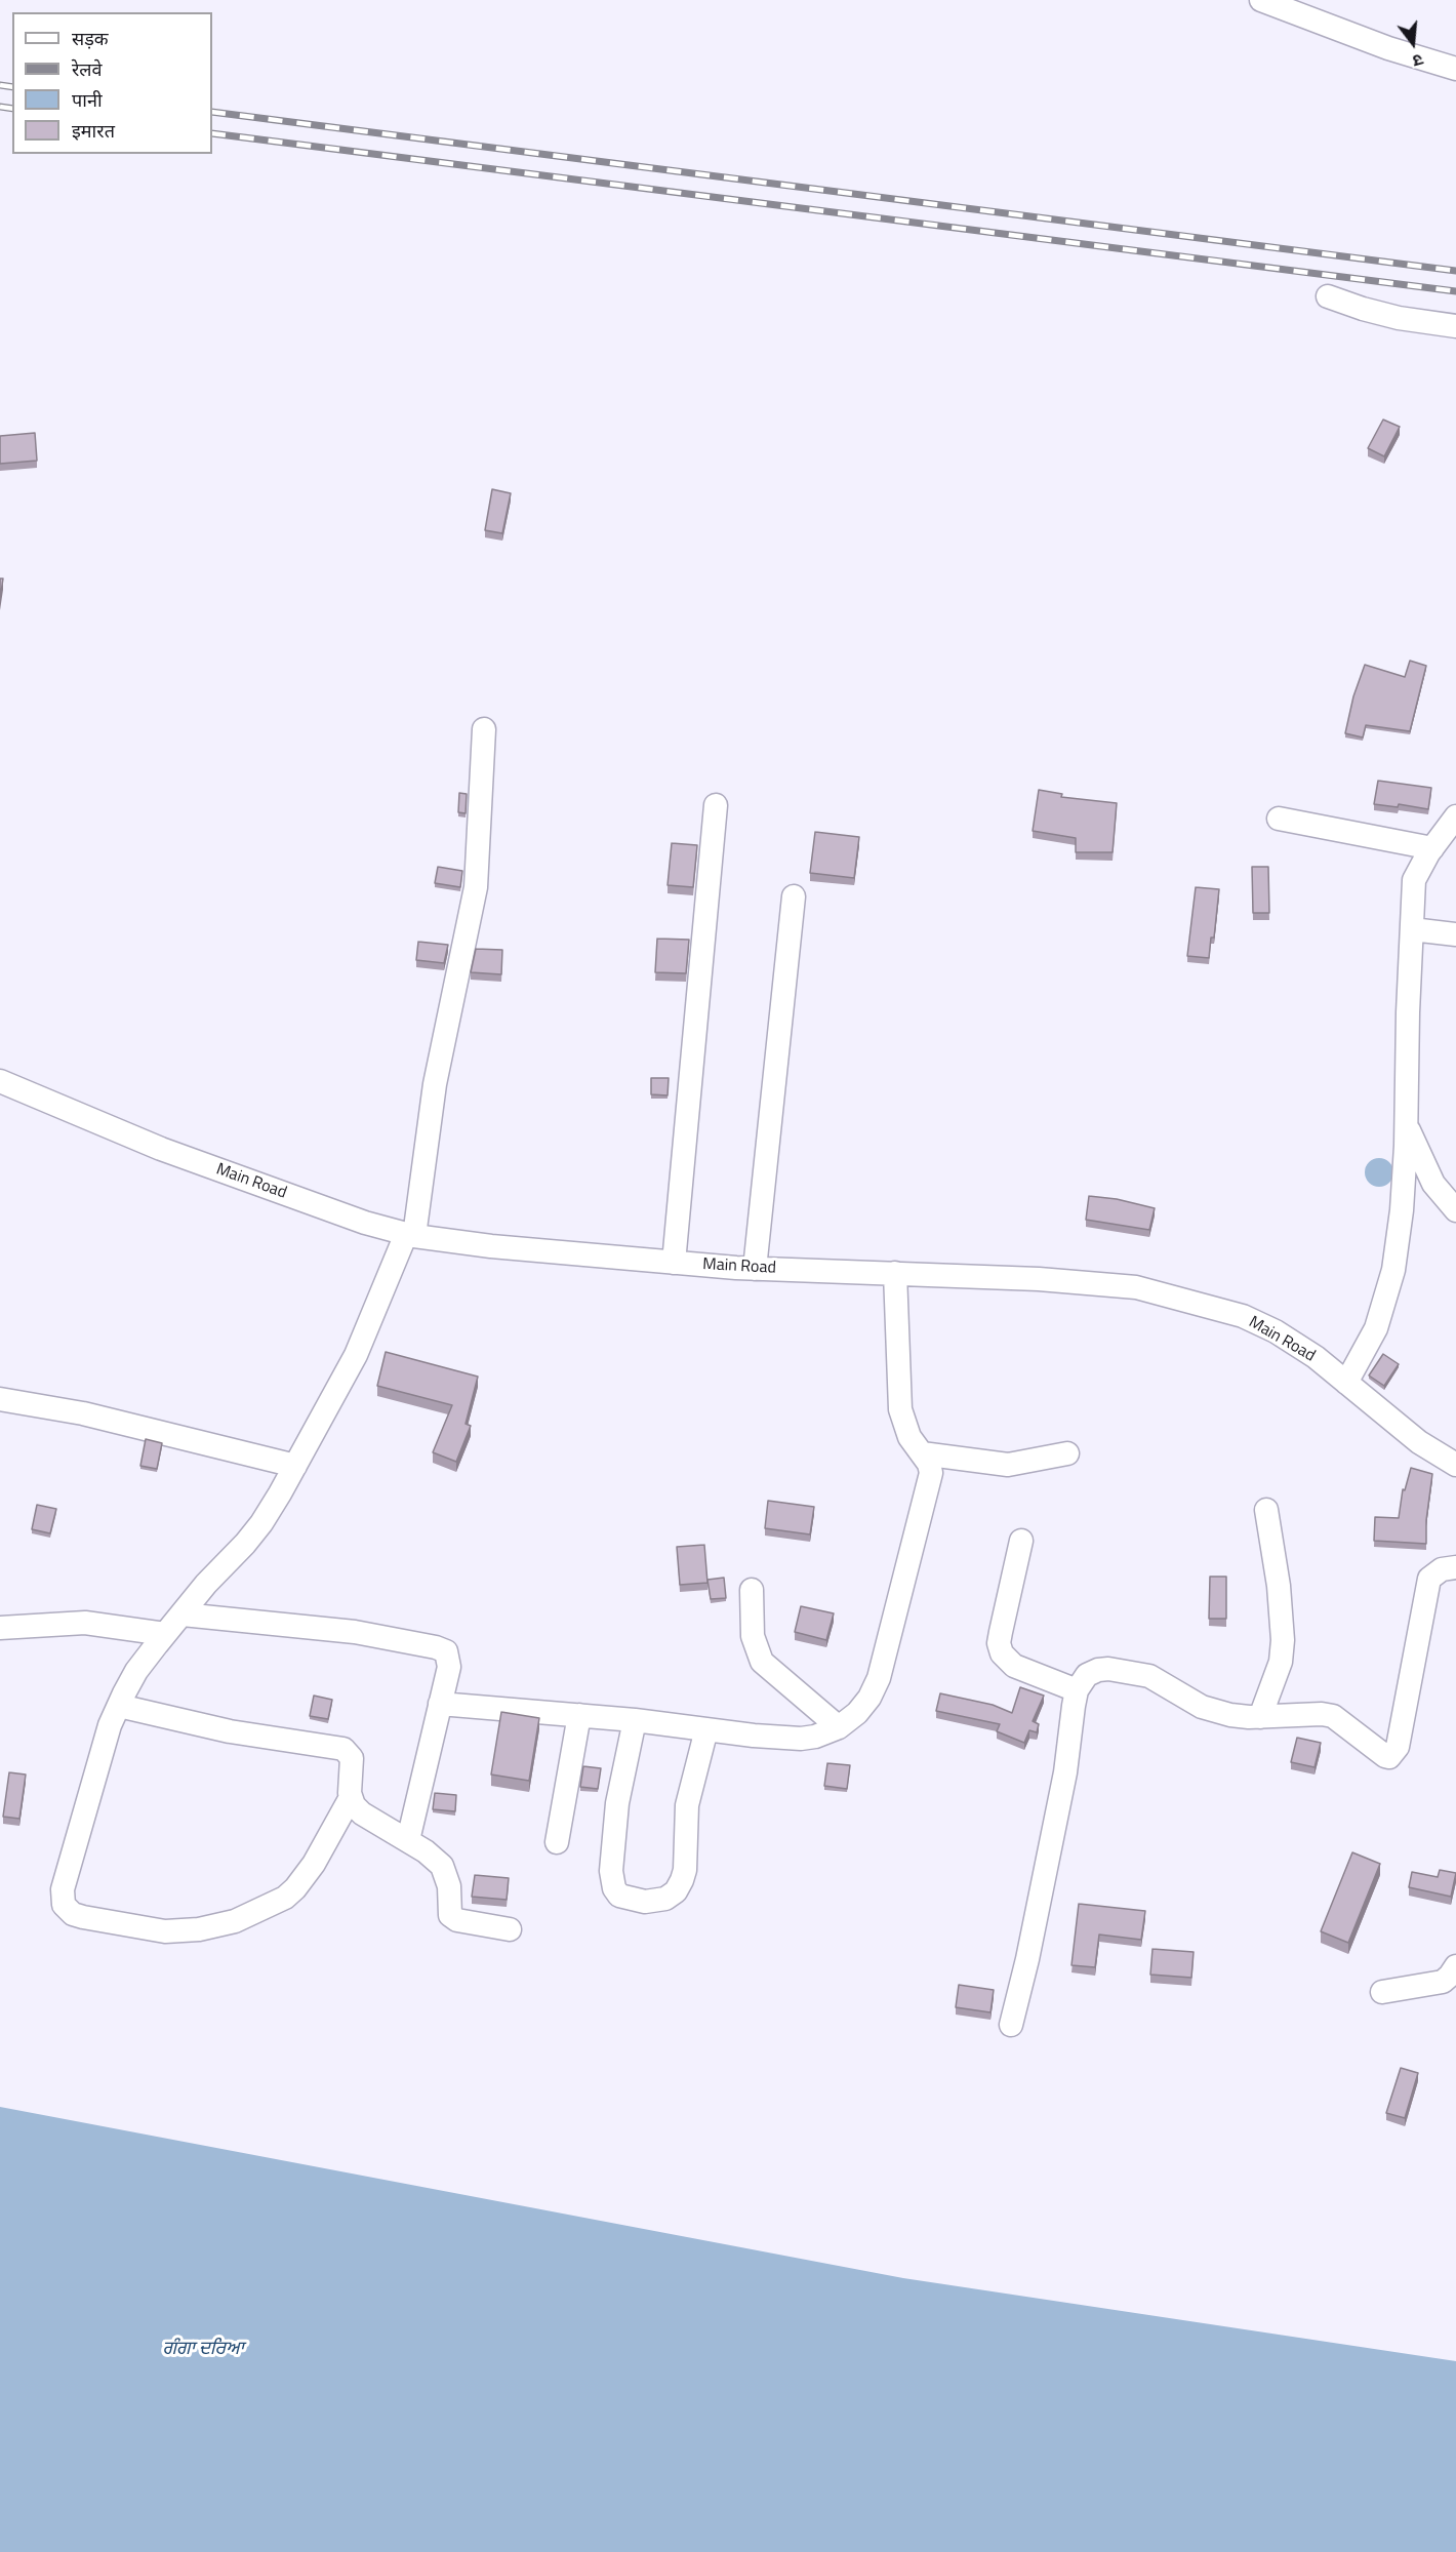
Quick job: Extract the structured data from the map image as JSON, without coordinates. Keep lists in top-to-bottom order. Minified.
{"streets":{"street":["Main Road"]},"water":["ਗੰਗਾ ਦਰਿਆ"],"legend":["सड़क","रेलवे","पानी","इमारत"],"north":"bottom"}
